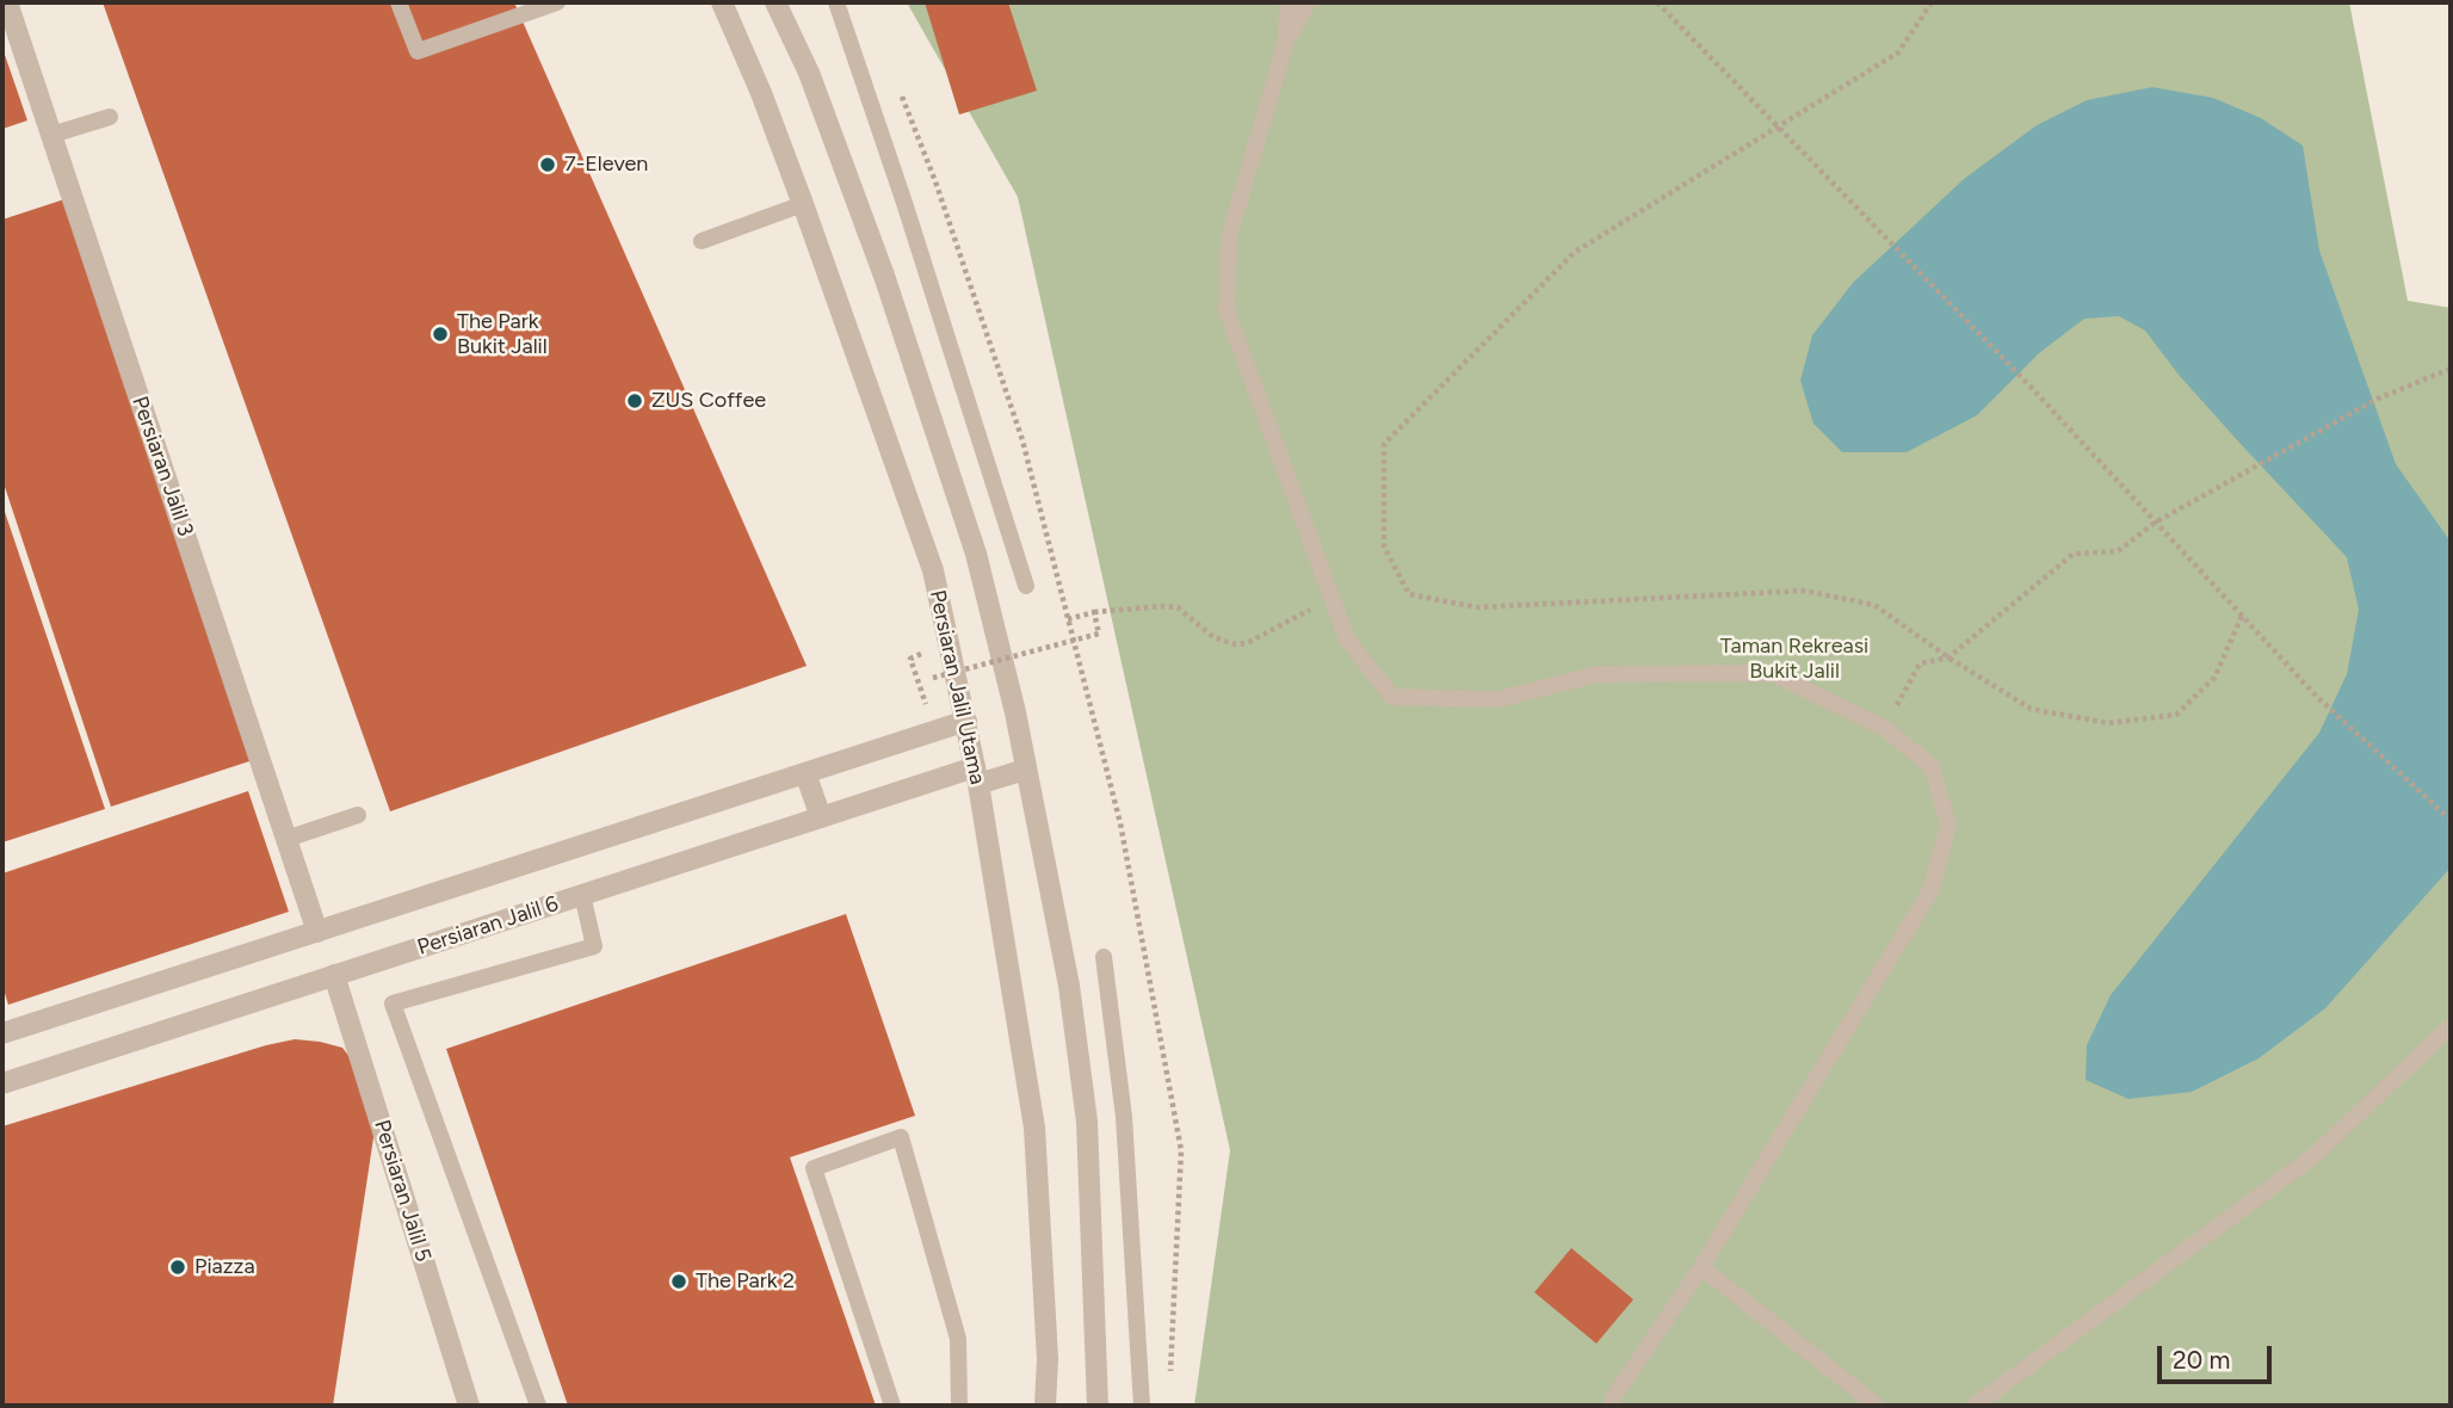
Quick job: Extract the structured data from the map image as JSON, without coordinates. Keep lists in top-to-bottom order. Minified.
{"streets":{"street":["Persiaran Jalil 3","Persiaran Jalil Utama","Persiaran Jalil 6","Persiaran Jalil 5"]},"crossings":[["Persiaran Jalil Utama","Persiaran Jalil 6"],["Persiaran Jalil 6","Persiaran Jalil 5"]],"parks":["Taman Rekreasi Bukit Jalil"],"places":["7-Eleven","The Park Bukit Jalil","ZUS Coffee","Piazza","The Park 2"],"scale_bar":"20 m"}
